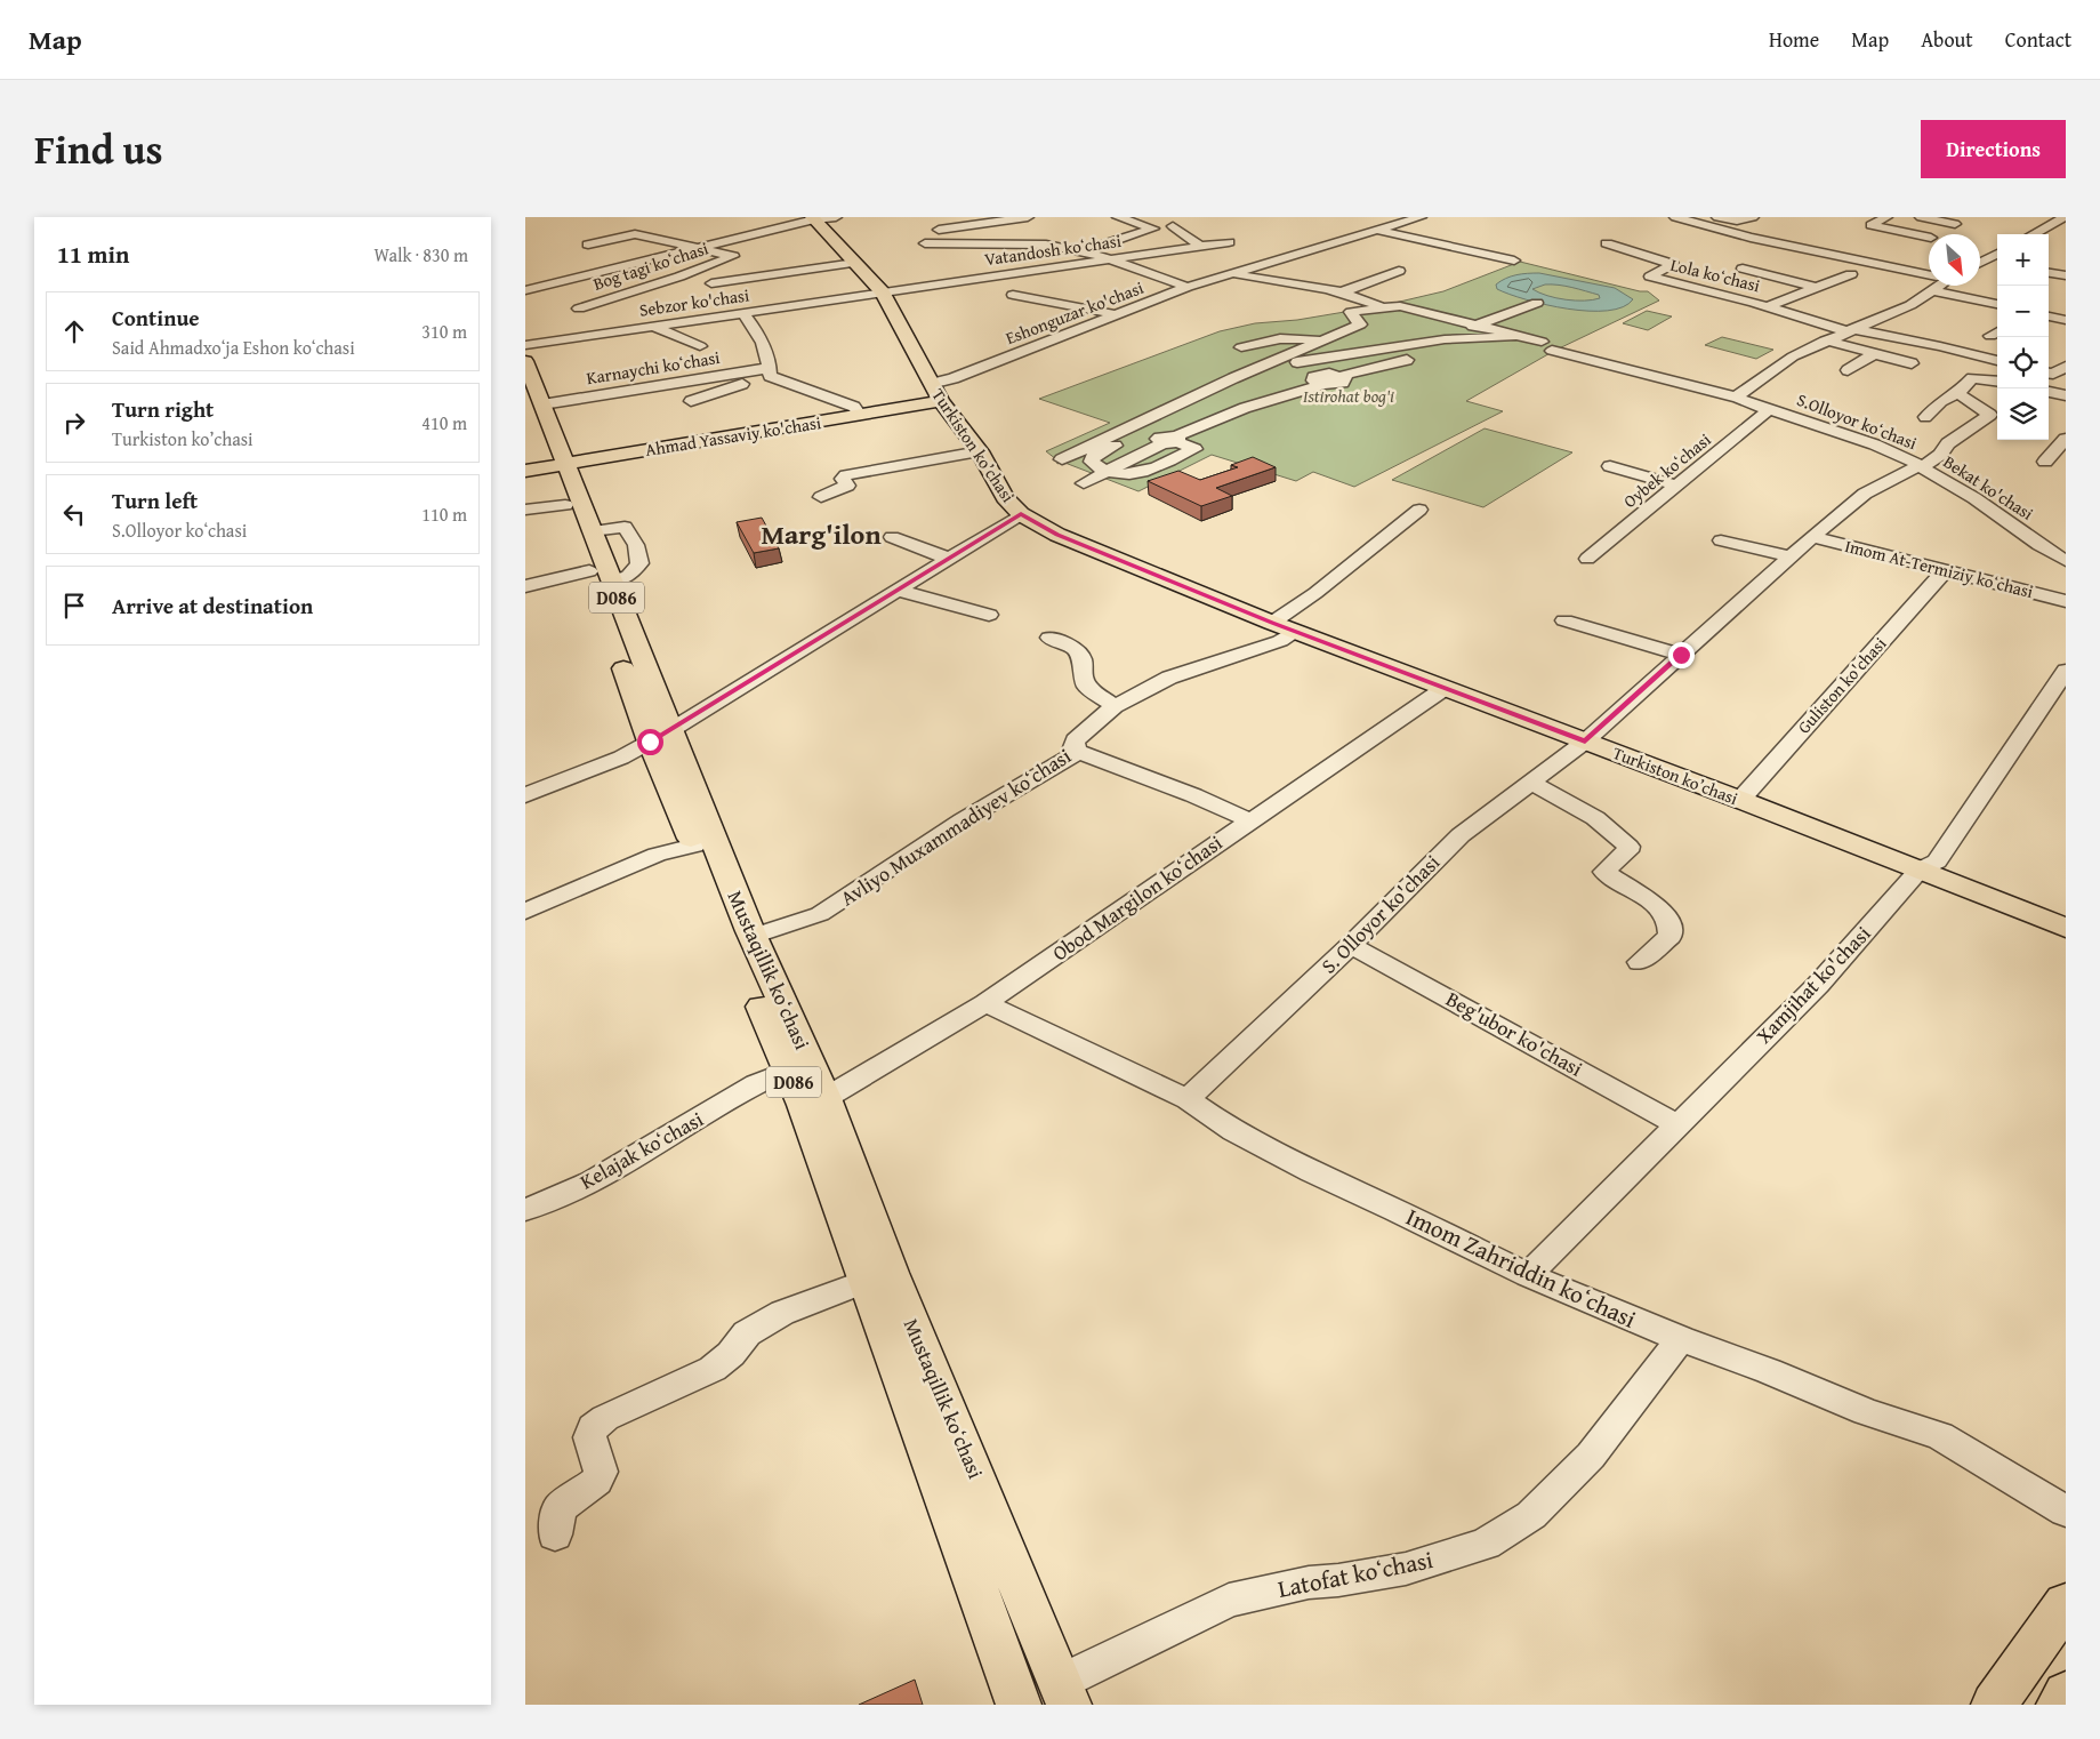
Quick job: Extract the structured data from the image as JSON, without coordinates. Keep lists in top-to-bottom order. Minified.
{"streets":{"main road":["Ahmad Yassaviy ko'chasi","Turkiston ko’chasi","D086","Mustaqillik koʻchasi"],"street":["Vatandosh koʻchasi","Bog tagi koʻchasi","Lola koʻchasi","Sebzor ko'chasi","Eshonguzar ko'chasi","Karnaychi koʻchasi","S.Olloyor koʻchasi","Oybek koʻchasi","Bekat ko'chasi","Imom At-Termiziy koʻchasi","Guliston ko'chasi","Avliyo Muxammadiyev koʻchasi","Obod Margilon koʻchasi","S. Olloyor ko'chasi","Xamjihat ko'chasi","Beg'ubor ko'chasi","Kelajak koʻchasi","Imom Zahriddin koʻchasi","Latofat koʻchasi"]},"crossings":[["Vatandosh koʻchasi","Sebzor ko'chasi"],["Vatandosh koʻchasi","Turkiston ko’chasi"],["Sebzor ko'chasi","Turkiston ko’chasi"],["Eshonguzar ko'chasi","Turkiston ko’chasi"],["Karnaychi koʻchasi","Ahmad Yassaviy ko'chasi"],["Karnaychi koʻchasi","Mustaqillik koʻchasi"],["S.Olloyor koʻchasi","Turkiston ko’chasi"],["S.Olloyor koʻchasi","Oybek koʻchasi"],["S.Olloyor koʻchasi","Bekat ko'chasi"],["S.Olloyor koʻchasi","Imom At-Termiziy koʻchasi"],["S.Olloyor koʻchasi","S. Olloyor ko'chasi"],["Ahmad Yassaviy ko'chasi","Turkiston ko’chasi"],["Ahmad Yassaviy ko'chasi","Mustaqillik koʻchasi"],["Turkiston ko’chasi","Guliston ko'chasi"],["Turkiston ko’chasi","Avliyo Muxammadiyev koʻchasi"],["Turkiston ko’chasi","Obod Margilon koʻchasi"],["Turkiston ko’chasi","S. Olloyor ko'chasi"],["Turkiston ko’chasi","Xamjihat ko'chasi"],["Imom At-Termiziy koʻchasi","Guliston ko'chasi"],["Avliyo Muxammadiyev koʻchasi","Mustaqillik koʻchasi"],["Obod Margilon koʻchasi","Mustaqillik koʻchasi"],["Obod Margilon koʻchasi","Imom Zahriddin koʻchasi"],["S. Olloyor ko'chasi","Beg'ubor ko'chasi"],["S. Olloyor ko'chasi","Imom Zahriddin koʻchasi"],["Mustaqillik koʻchasi","Kelajak koʻchasi"],["Mustaqillik koʻchasi","Latofat koʻchasi"],["Xamjihat ko'chasi","Beg'ubor ko'chasi"],["Xamjihat ko'chasi","Imom Zahriddin koʻchasi"],["Imom Zahriddin koʻchasi","Latofat koʻchasi"]],"districts":["Marg'ilon"],"parks":["Istirohat bog'i"],"north":"bottom right","page":{"header":"Map","nav":["Home","Map","About","Contact"],"title":"Find us","buttons":"Directions","heading":["11 min","Walk · 830 m"],"map_buttons":["+","−"],"list":[["Continue","Said Ahmadxoʻja Eshon koʻchasi","310 m"],["Turn right","Turkiston ko’chasi","410 m"],["Turn left","S.Olloyor koʻchasi","110 m"],"Arrive at destination"]}}
